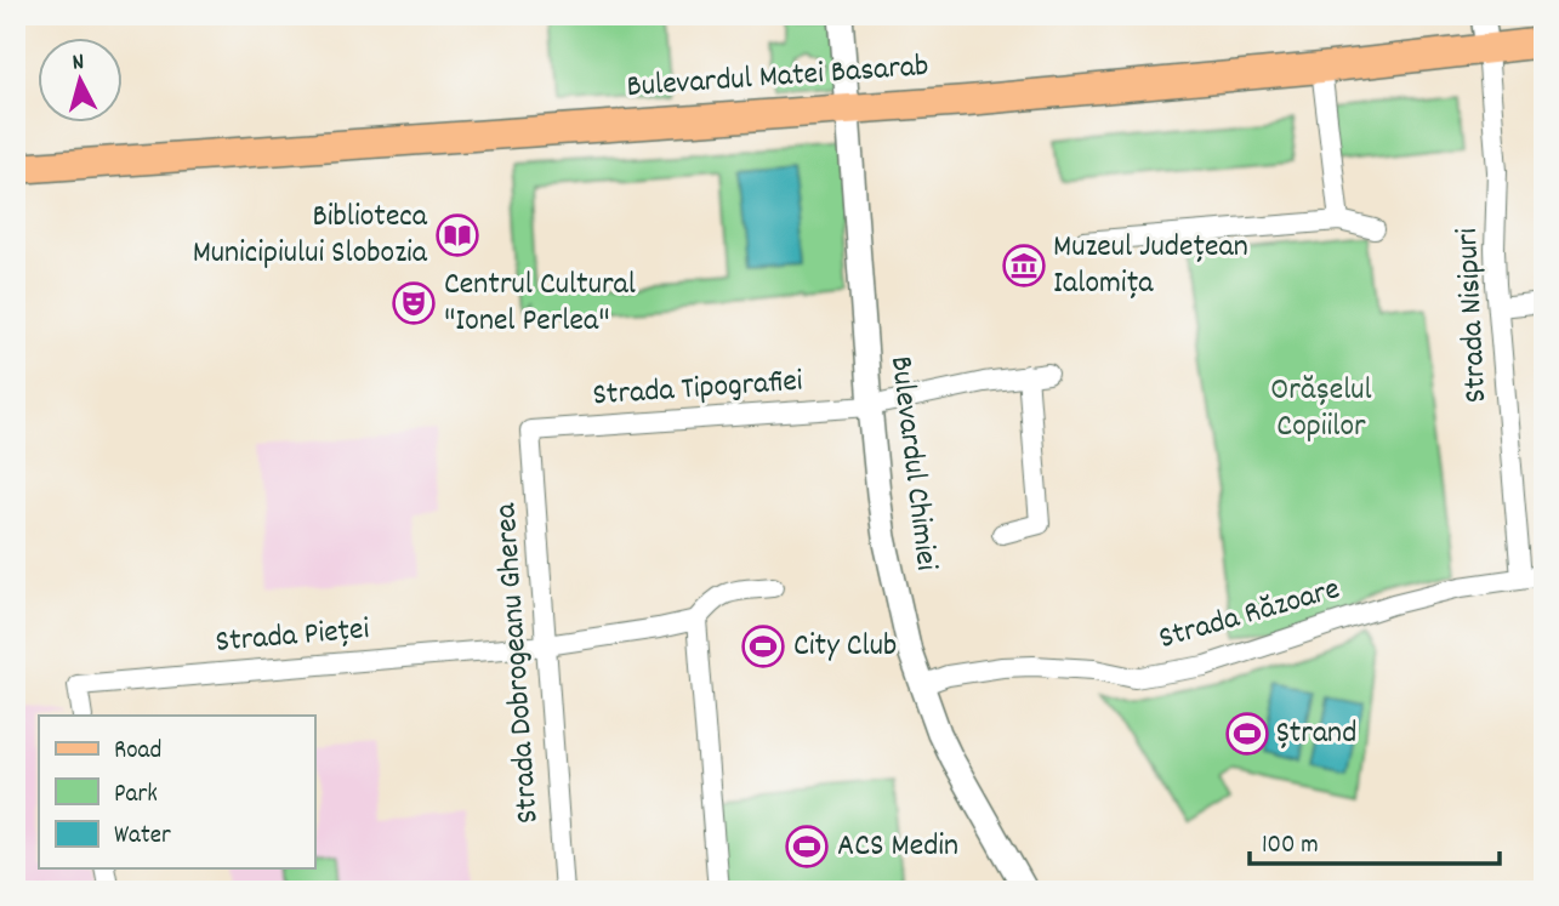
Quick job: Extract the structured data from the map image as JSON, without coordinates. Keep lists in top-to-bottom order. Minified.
{"streets":{"main road":["Bulevardul Matei Basarab"],"street":["Strada Nisipuri","Strada Tipografiei","Bulevardul Chimiei","Strada Răzoare","Strada Pieței","Strada Dobrogeanu Gherea"]},"crossings":[["Bulevardul Matei Basarab","Strada Nisipuri"],["Bulevardul Matei Basarab","Bulevardul Chimiei"],["Strada Nisipuri","Strada Răzoare"],["Strada Tipografiei","Bulevardul Chimiei"],["Strada Tipografiei","Strada Dobrogeanu Gherea"],["Bulevardul Chimiei","Strada Răzoare"],["Strada Pieței","Strada Dobrogeanu Gherea"]],"parks":["Orășelul Copiilor"],"places":{"library":["Biblioteca Municipiului Slobozia"],"museum":["Muzeul Județean Ialomița"],"theatre":["Centrul Cultural \"Ionel Perlea\""],"sports":["City Club","Ștrand","ACS Medin"]},"legend":["Road","Park","Water"],"scale_bar":"100 m","north":"top"}
